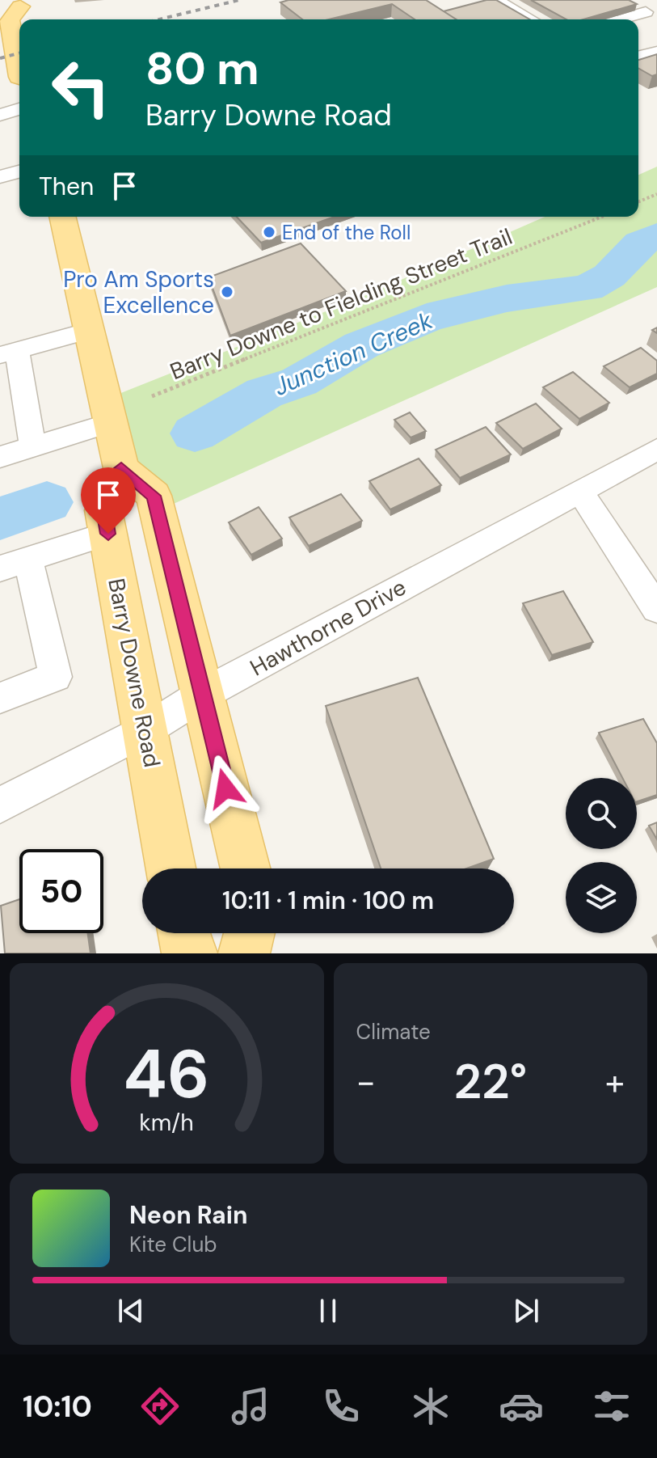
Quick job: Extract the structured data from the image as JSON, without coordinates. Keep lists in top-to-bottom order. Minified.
{"streets":{"main road":["Barry Downe Road"],"street":["Hawthorne Drive"],"path":["Barry Downe to Fielding Street Trail"]},"crossings":[["Hawthorne Drive","Barry Downe Road"]],"water":["Junction Creek"],"places":["End of the Roll","Pro Am Sports Excellence"],"page":{"turn":["80 m","Barry Downe Road"],"then":"Then","limit":"50","trip":"10:11 · 1 min · 100 m","tile":"Climate","heat":["−","22°","+"],"song":["Neon Rain","Kite Club"],"tabs":"10:10","gauge":["46","km/h"]}}
